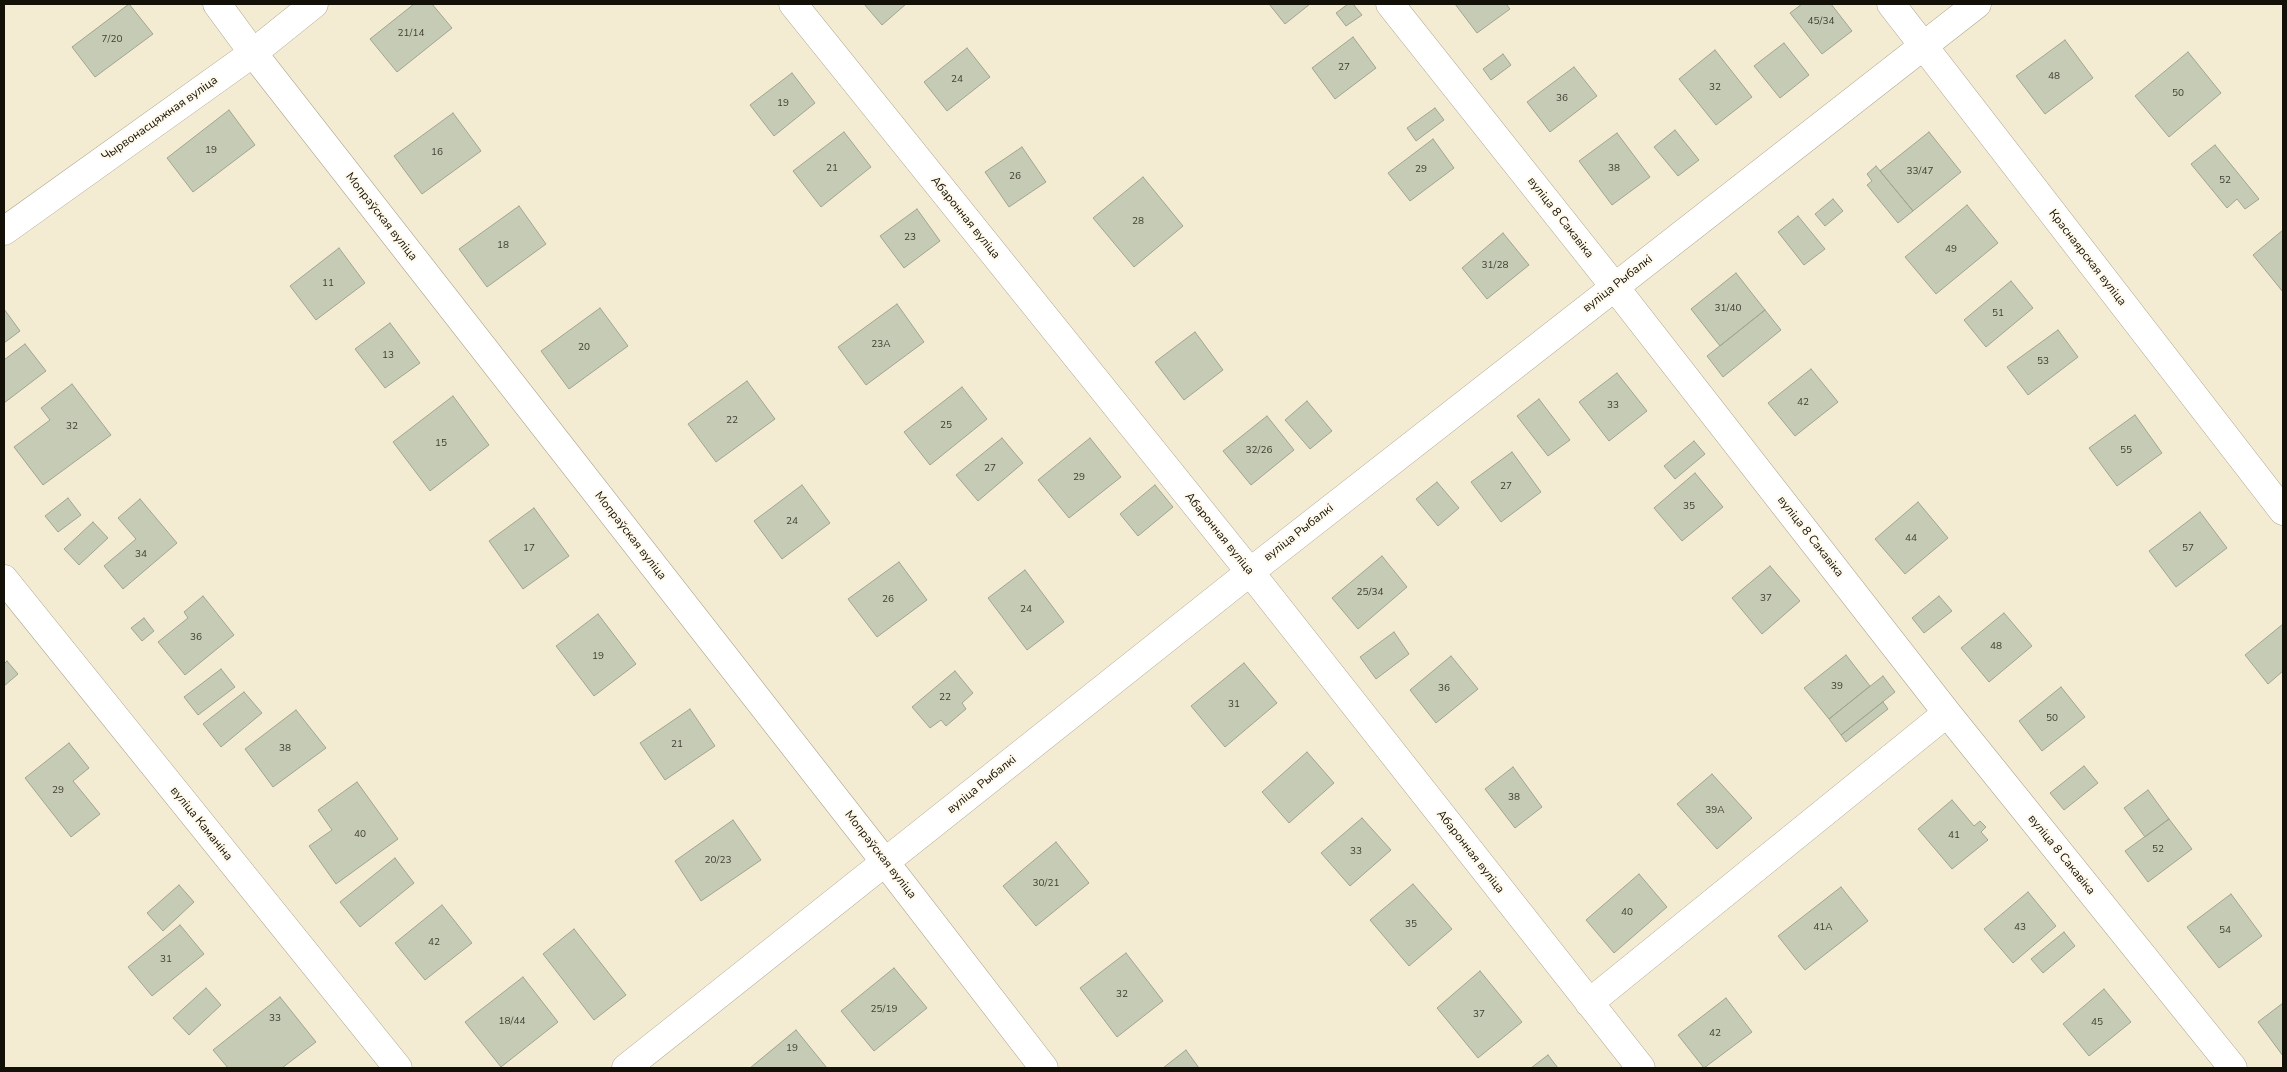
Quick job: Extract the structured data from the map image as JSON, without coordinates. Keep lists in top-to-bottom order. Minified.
{"streets":{"street":["Чырвонасцяжная вуліца","Мопраўская вуліца","Абаронная вуліца","вуліца 8 Сакавіка","Краснаярская вуліца","вуліца Рыбалкі","вуліца Каманіна"]},"crossings":[["Чырвонасцяжная вуліца","Мопраўская вуліца"],["Мопраўская вуліца","вуліца Рыбалкі"],["Абаронная вуліца","вуліца Рыбалкі"],["вуліца 8 Сакавіка","вуліца Рыбалкі"],["Краснаярская вуліца","вуліца Рыбалкі"]],"house_numbers":["45/34","21/14","7/20","27","48","24","32","50","36","19","19","16","21","38","29","33/47","26","52","28","23","18","49","31/28","11","31/40","51","23А","20","13","53","42","33","22","25","32","15","32/26","55","27","29","27","35","24","44","17","57","34","25/34","37","26","24","36","48","19","39","36","22","31","50","21","38","29","38","39А","40","41","52","33","20/23","30/21","40","35","41А","43","54","42","31","32","25/19","37","33","18/44","45","42","19"]}
